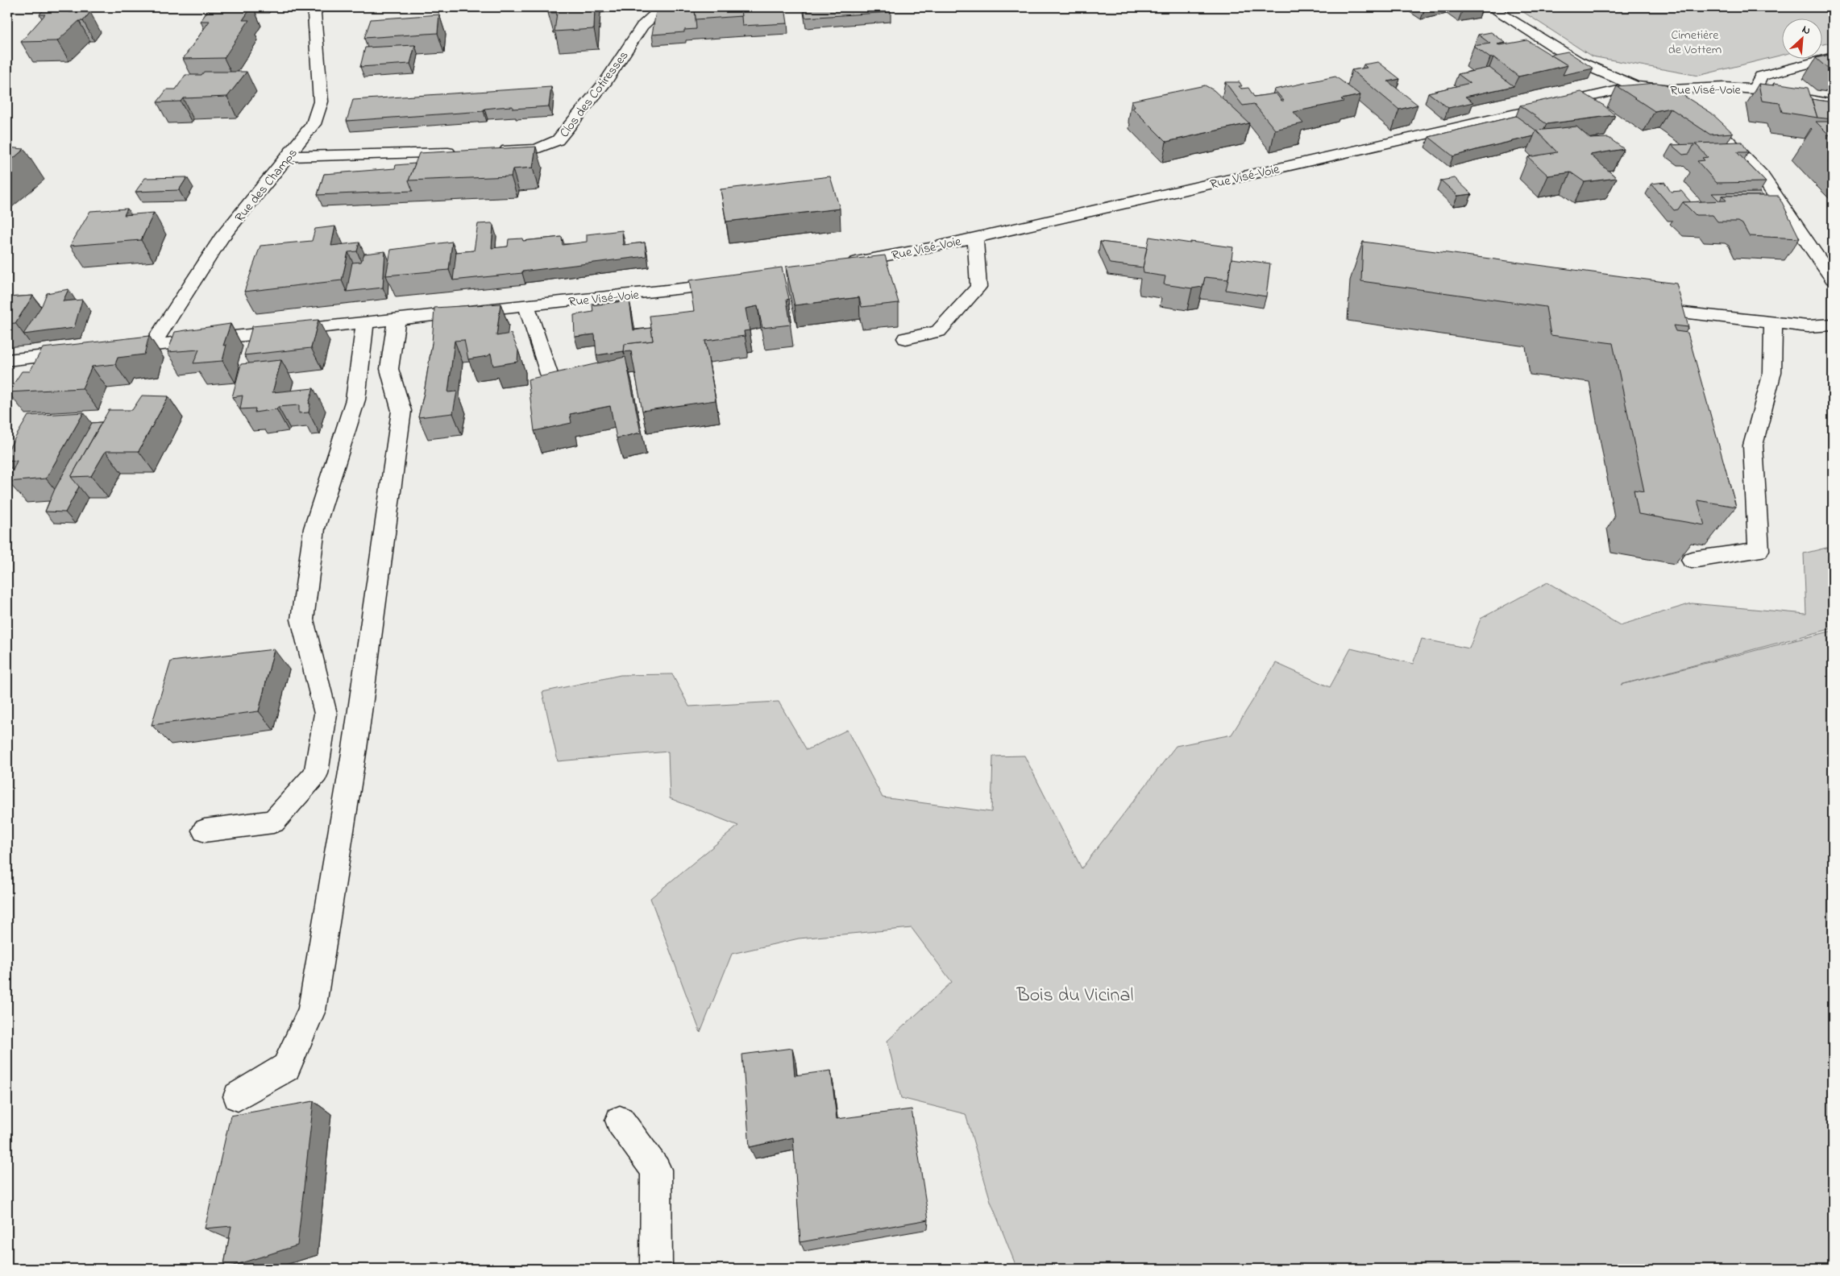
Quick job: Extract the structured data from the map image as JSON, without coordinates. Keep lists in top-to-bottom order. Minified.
{"streets":{"street":["Rue Visé-Voie","Clos des Cotiresses","Rue des Champs"]},"crossings":[["Rue Visé-Voie","Rue des Champs"]],"parks":["Cimetière de Vottem","Bois du Vicinal"],"north":"top right"}
